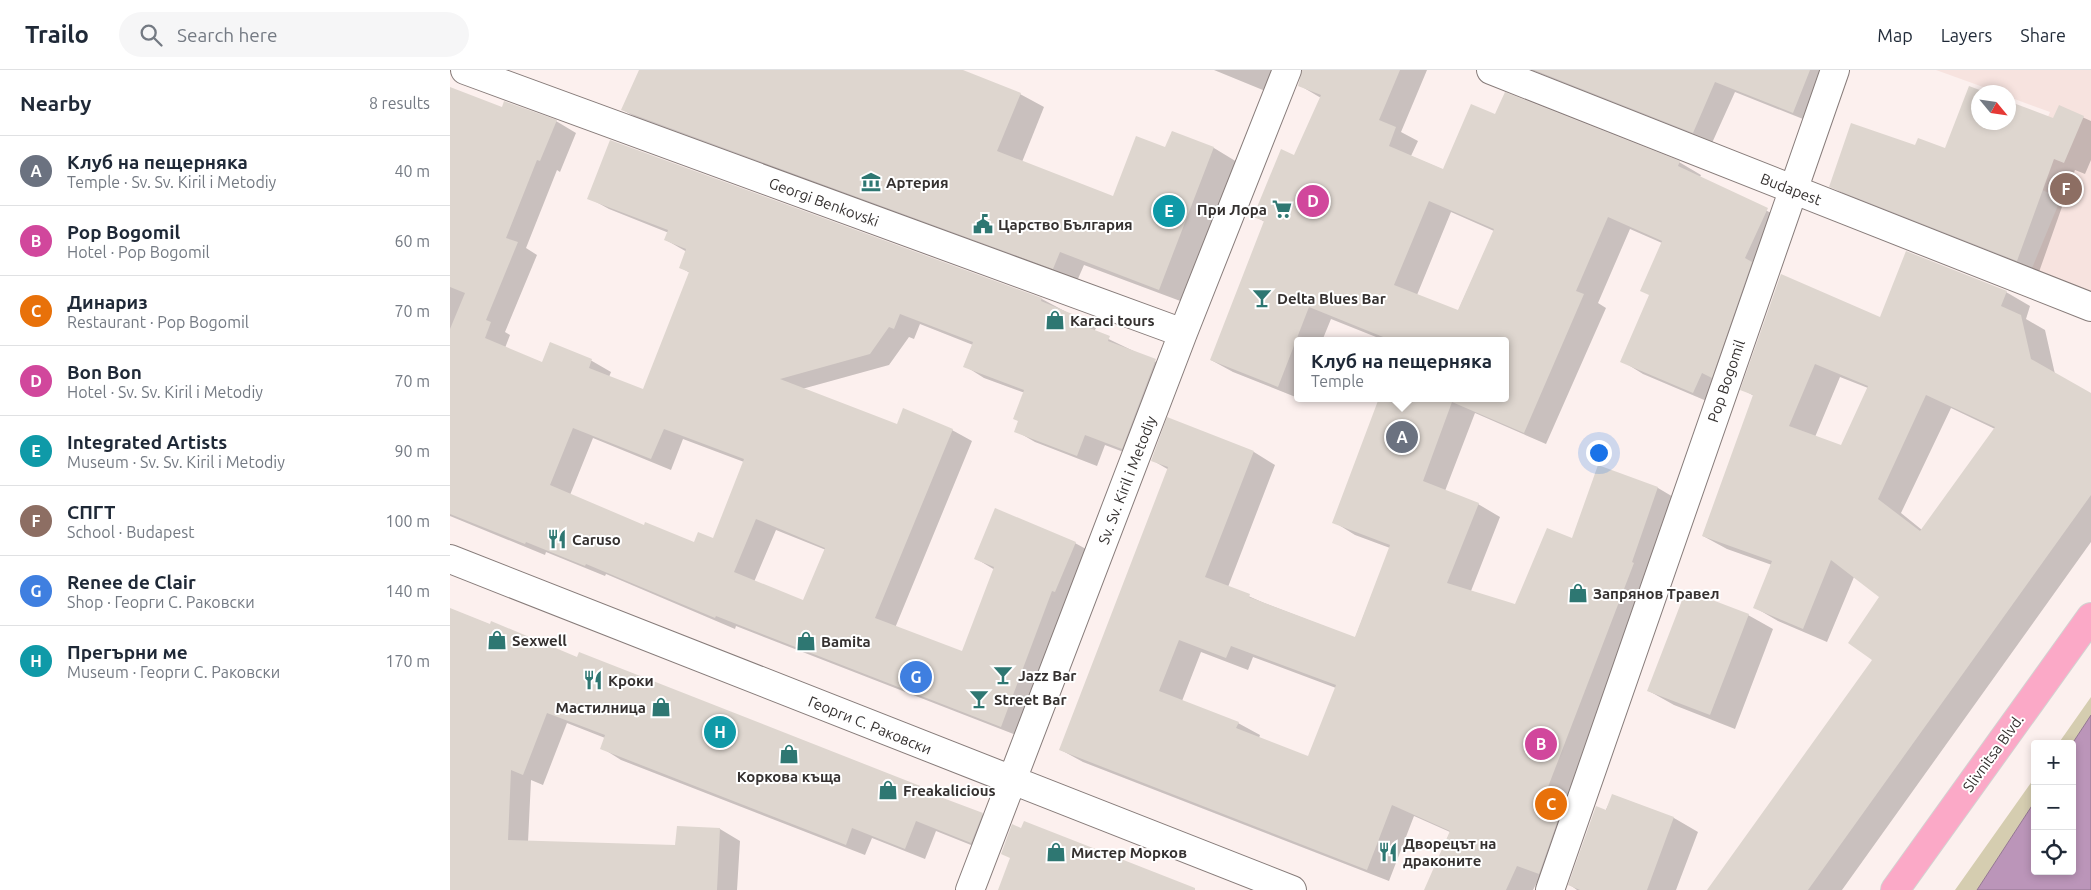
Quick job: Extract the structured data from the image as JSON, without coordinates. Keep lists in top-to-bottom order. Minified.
{"streets":{"main road":["Slivnitsa Blvd."],"street":["Budapest","Georgi Benkovski","Pop Bogomil","Sv. Sv. Kiril i Metodiy","Георги С. Раковски"]},"crossings":[["Budapest","Pop Bogomil"],["Georgi Benkovski","Sv. Sv. Kiril i Metodiy"],["Sv. Sv. Kiril i Metodiy","Георги С. Раковски"]],"places":{"museum":["Артерия"],"supermarket":["При Лора"],"public building":["Царство България"],"bar":["Delta Blues Bar","Jazz Bar","Street Bar"],"shop":["Karaci tours","Запрянов Травел","Sexwell","Bamita","Мастилница","Коркова къща","Freakalicious","Мистер Морков"],"restaurant":["Caruso","Кроки","Дворецът на драконите"]},"north":"bottom right","page":{"header":"Trailo","search":"Search here","nav":["Map","Layers","Share"],"heading":["Nearby","8 results"],"list":[{"mark":"A","name":"Клуб на пещерняка","note":"Temple · Sv. Sv. Kiril i Metodiy","value":"40 m"},{"mark":"B","name":"Pop Bogomil","note":"Hotel · Pop Bogomil","value":"60 m"},{"mark":"C","name":"Динариз","note":"Restaurant · Pop Bogomil","value":"70 m"},{"mark":"D","name":"Bon Bon","note":"Hotel · Sv. Sv. Kiril i Metodiy","value":"70 m"},{"mark":"E","name":"Integrated Artists","note":"Museum · Sv. Sv. Kiril i Metodiy","value":"90 m"},{"mark":"F","name":"СПГТ","note":"School · Budapest","value":"100 m"},{"mark":"G","name":"Renee de Clair","note":"Shop · Георги С. Раковски","value":"140 m"},{"mark":"H","name":"Прегърни ме","note":"Museum · Георги С. Раковски","value":"170 m"}],"pins":["F","D","E","A","G","H","B","C"],"popup":["Клуб на пещерняка","Temple"],"map_buttons":["+","−"]}}
